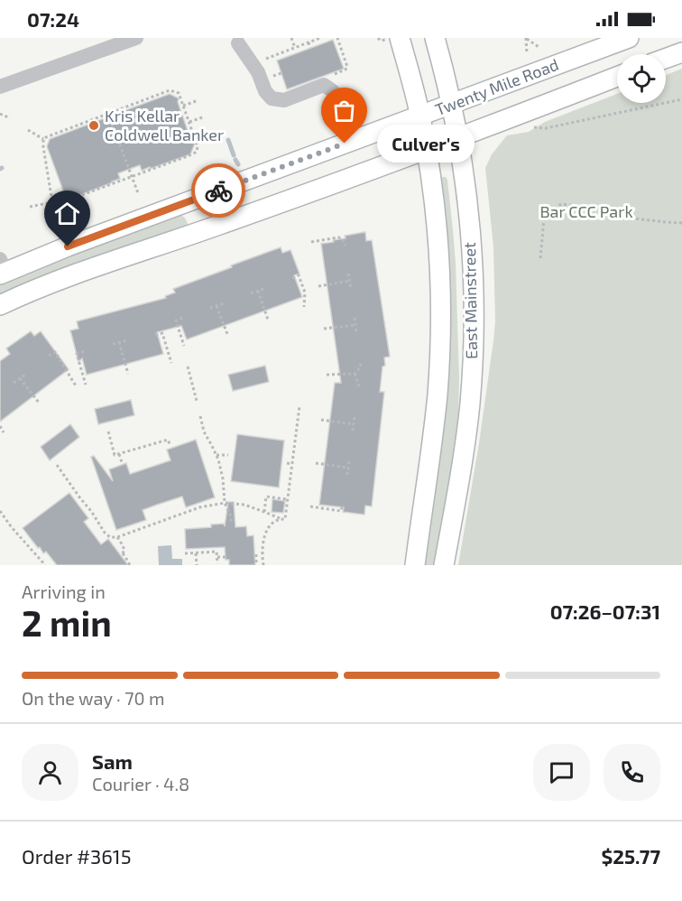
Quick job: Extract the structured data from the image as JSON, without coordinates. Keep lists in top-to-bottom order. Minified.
{"streets":{"main road":["Twenty Mile Road","East Mainstreet"]},"crossings":[["Twenty Mile Road","East Mainstreet"]],"parks":["Bar CCC Park"],"places":["Kris Kellar Coldwell Banker","Culver's"],"page":{"status":"07:24","bubble":"Culver's","heading":["2 min","Arriving in","07:26–07:31"],"panel":["Sam","Courier · 4.8","Order #3615","$25.77"],"bar":"On the way · 70 m"}}
